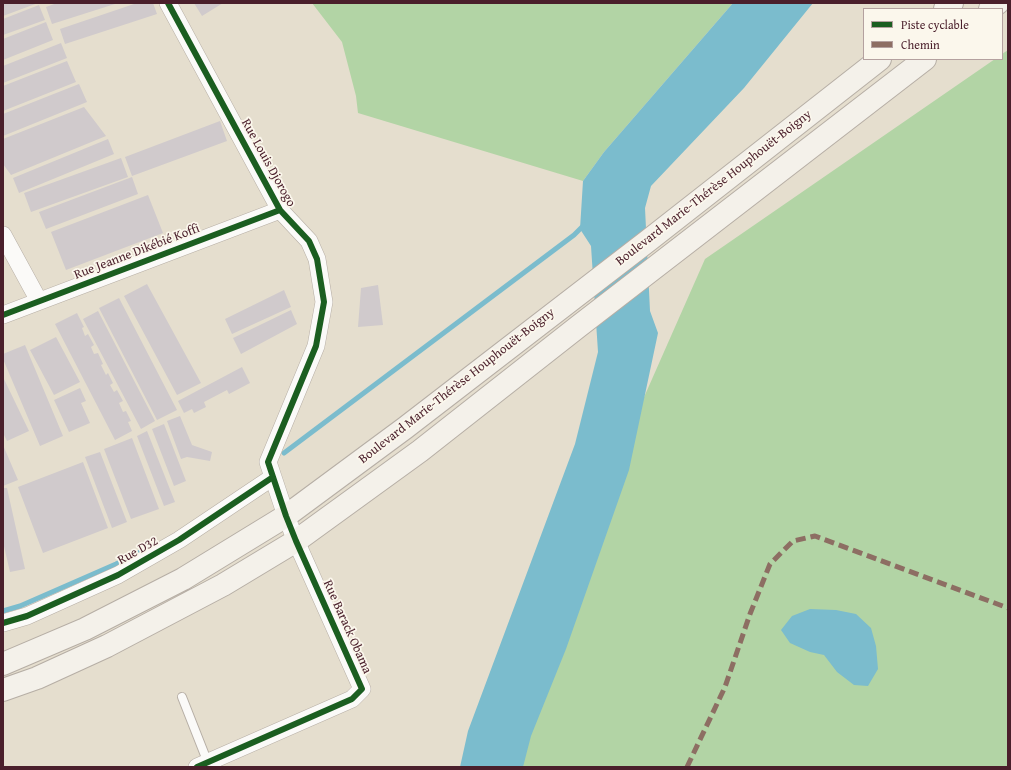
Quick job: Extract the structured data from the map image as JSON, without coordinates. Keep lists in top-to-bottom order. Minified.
{"streets":{"main road":["Boulevard Marie-Thérèse Houphouët-Boigny"],"street":["Rue Louis Djorogo","Rue Jeanne Dikébié Koffi","Rue D32","Rue Barack Obama"]},"crossings":[["Rue Louis Djorogo","Boulevard Marie-Thérèse Houphouët-Boigny"],["Rue Louis Djorogo","Rue Jeanne Dikébié Koffi"],["Rue Louis Djorogo","Rue D32"],["Rue Louis Djorogo","Rue Barack Obama"],["Boulevard Marie-Thérèse Houphouët-Boigny","Rue Barack Obama"]],"legend":["Piste cyclable","Chemin"]}
